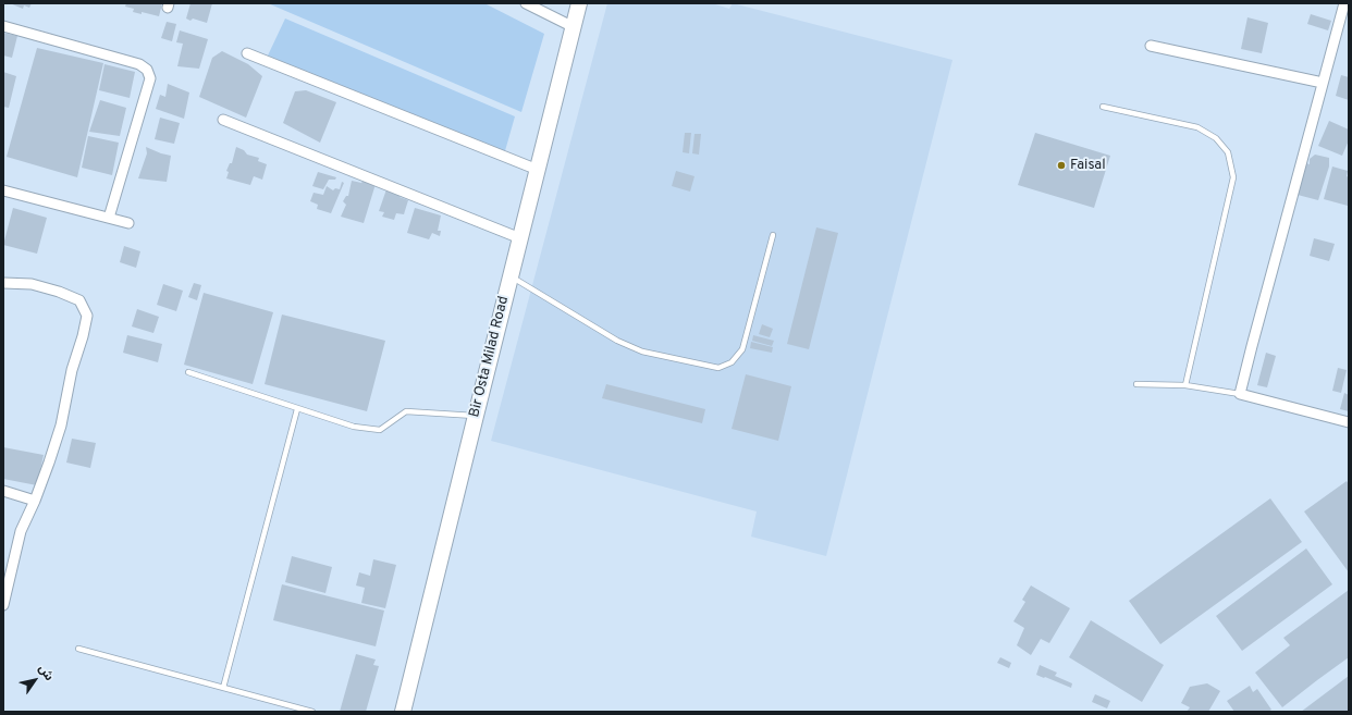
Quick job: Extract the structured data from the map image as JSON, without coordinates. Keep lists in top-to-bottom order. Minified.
{"streets":{"main road":["Bir Osta Milad Road"]},"places":["Faisal"],"north":"top right"}
